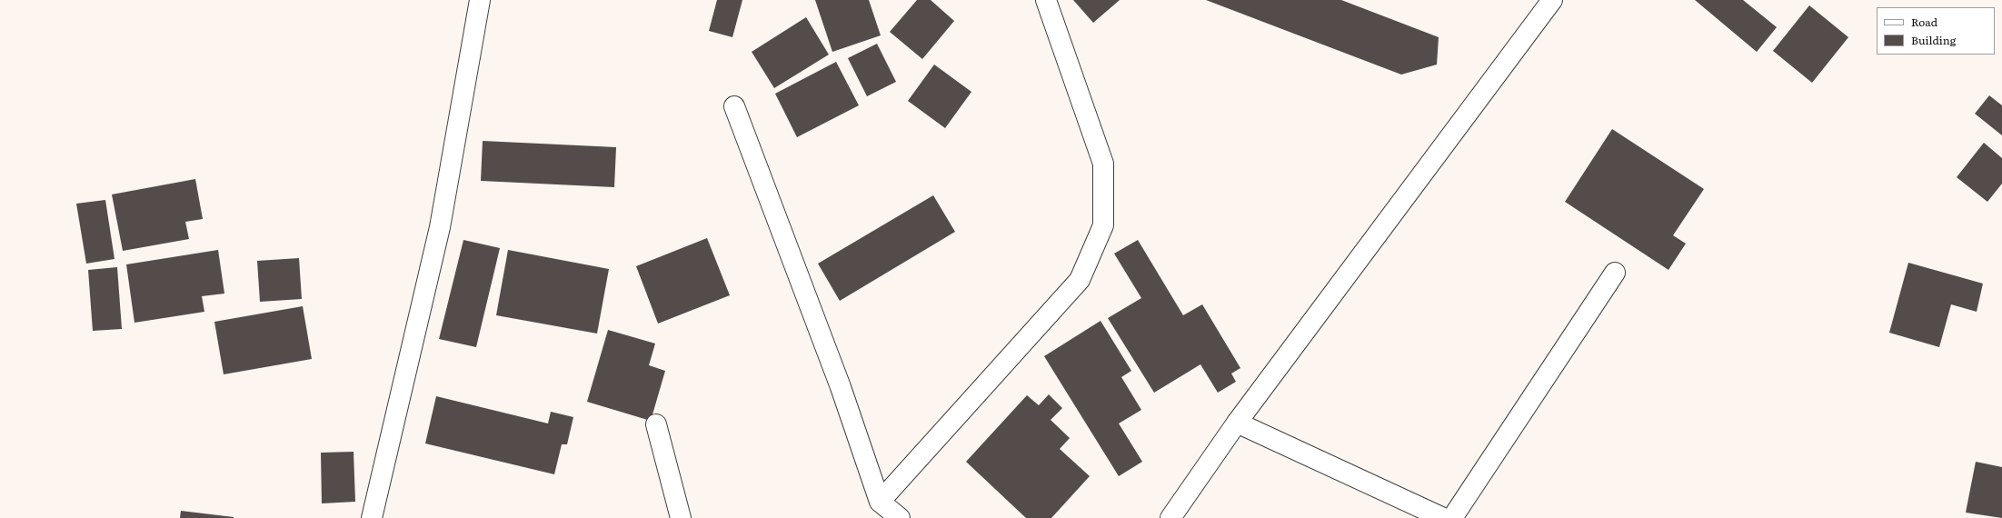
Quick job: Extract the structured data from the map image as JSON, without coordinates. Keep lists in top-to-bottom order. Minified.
{"legend":["Road","Building"]}
